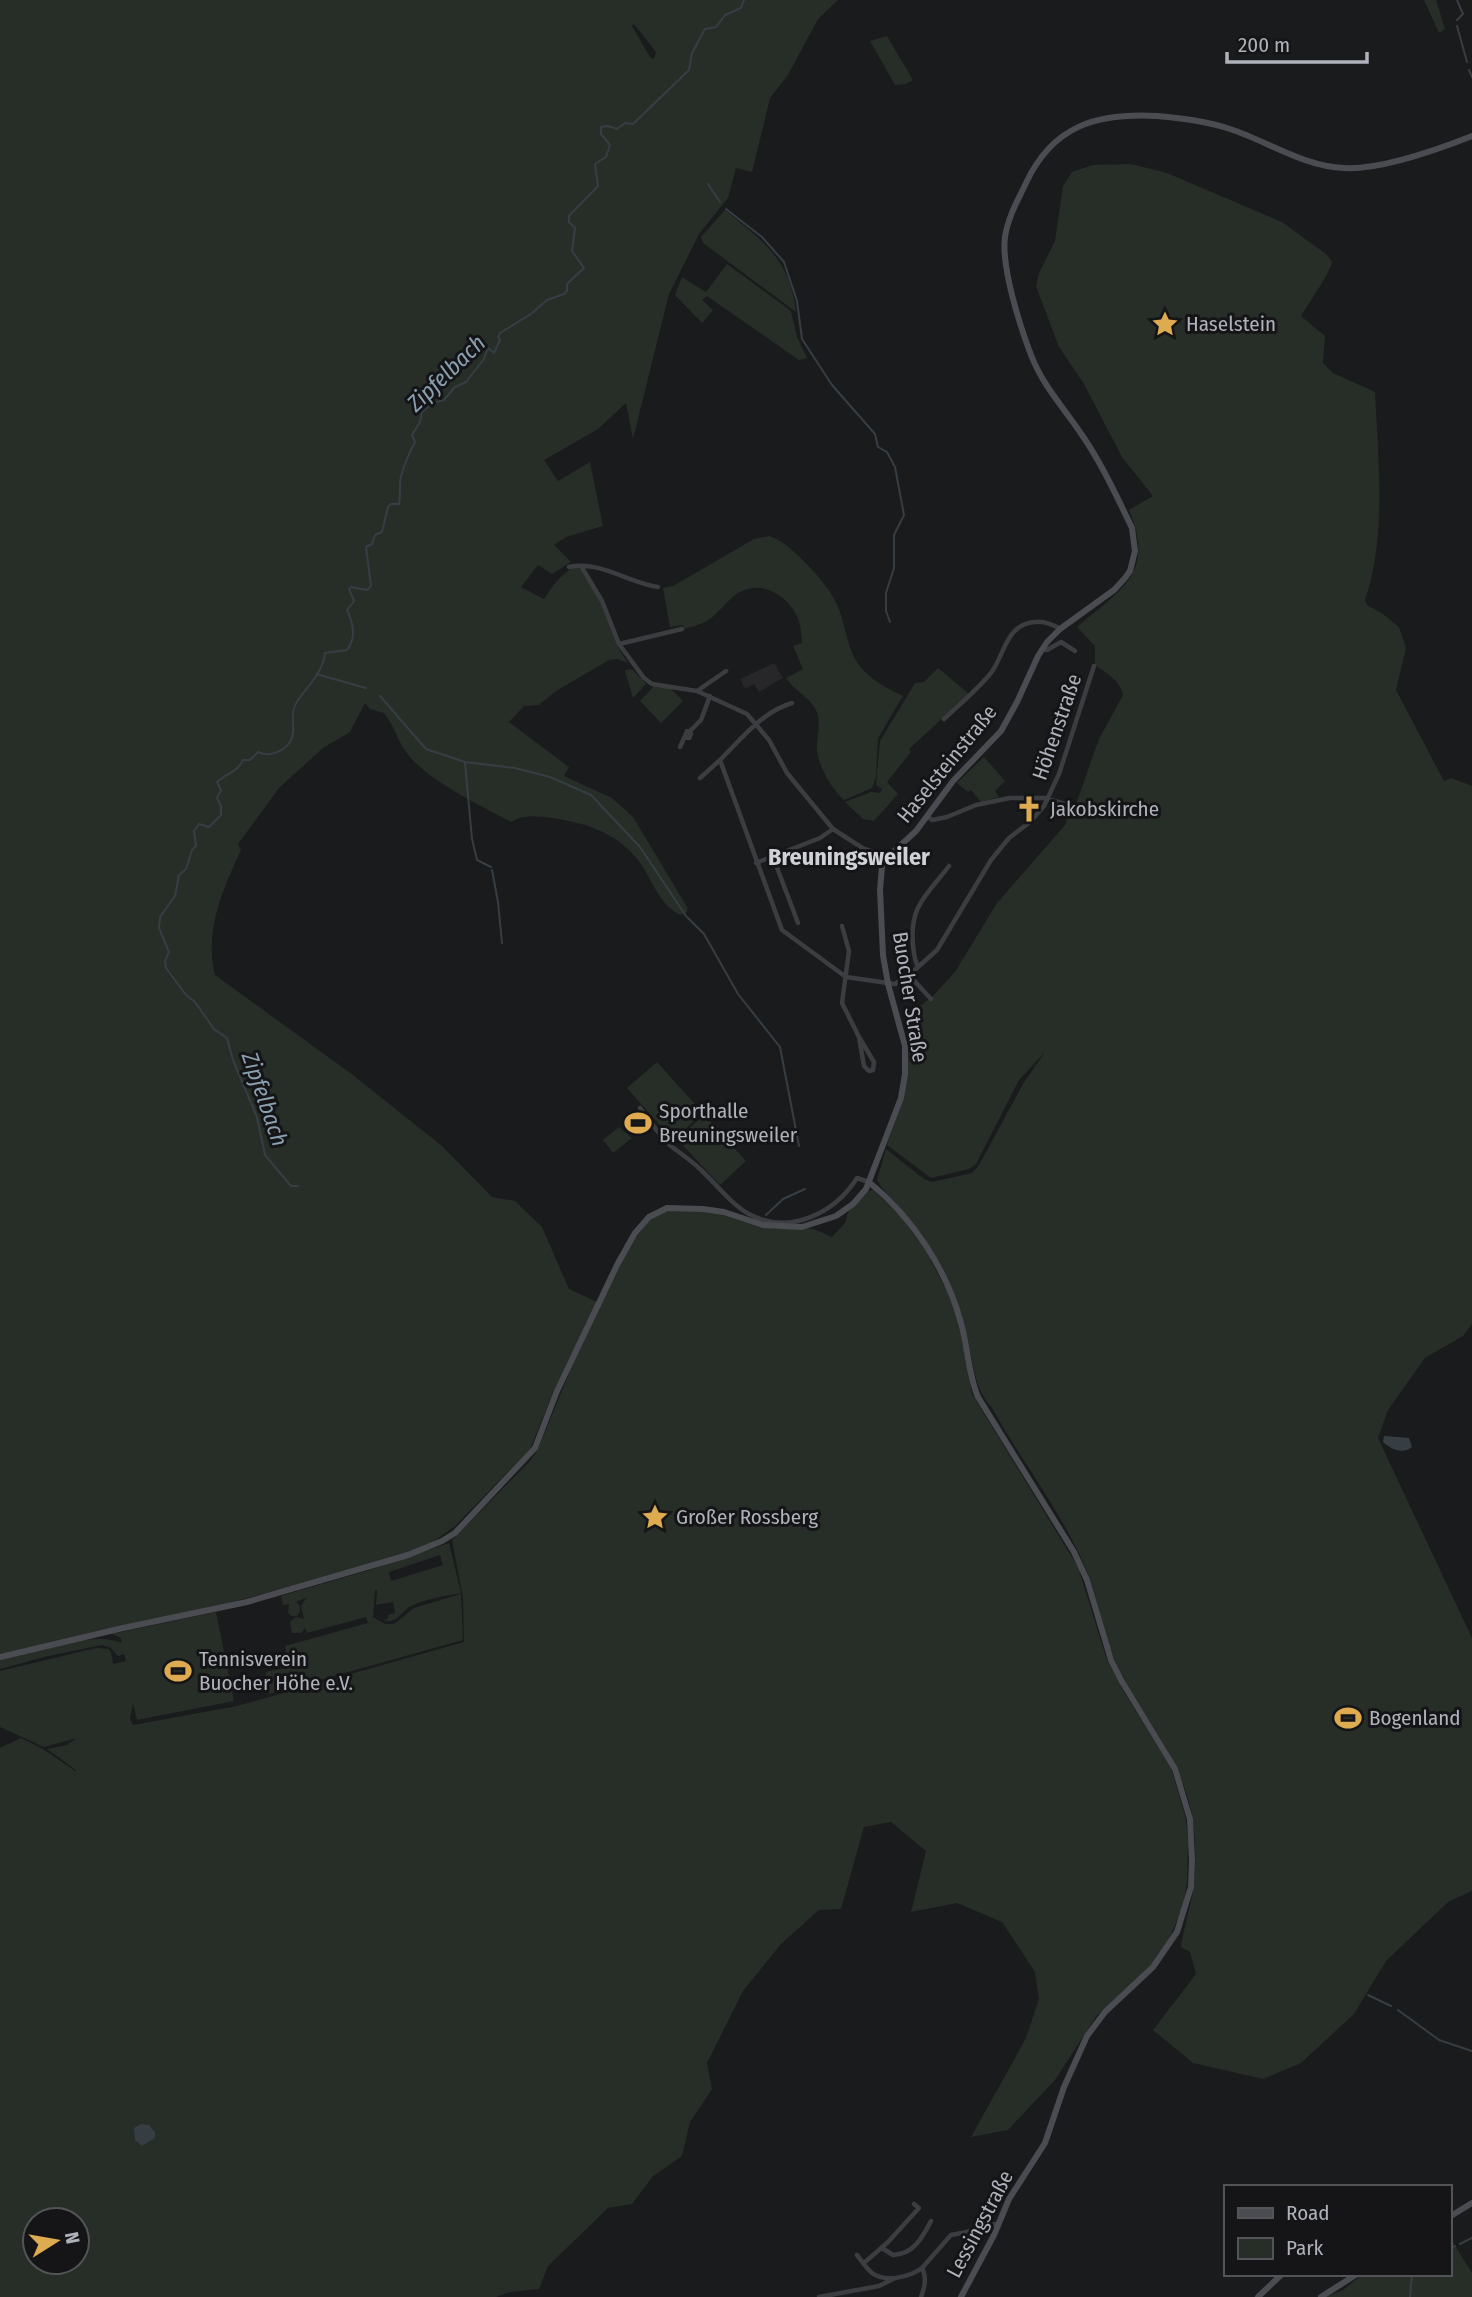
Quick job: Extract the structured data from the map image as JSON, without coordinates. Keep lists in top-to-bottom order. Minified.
{"streets":{"street":["Höhenstraße","Haselsteinstraße","Buocher Straße","Lessingstraße"]},"crossings":[["Höhenstraße","Buocher Straße"],["Haselsteinstraße","Buocher Straße"],["Buocher Straße","Lessingstraße"]],"districts":["Breuningsweiler"],"water":["Zipfelbach"],"places":{"place":["Haselstein","Großer Rossberg"],"church":["Jakobskirche"],"sports":["Sporthalle Breuningsweiler","Tennisverein Buocher Höhe e.V.","Bogenland"]},"legend":["Road","Park"],"scale_bar":"200 m","north":"right"}
